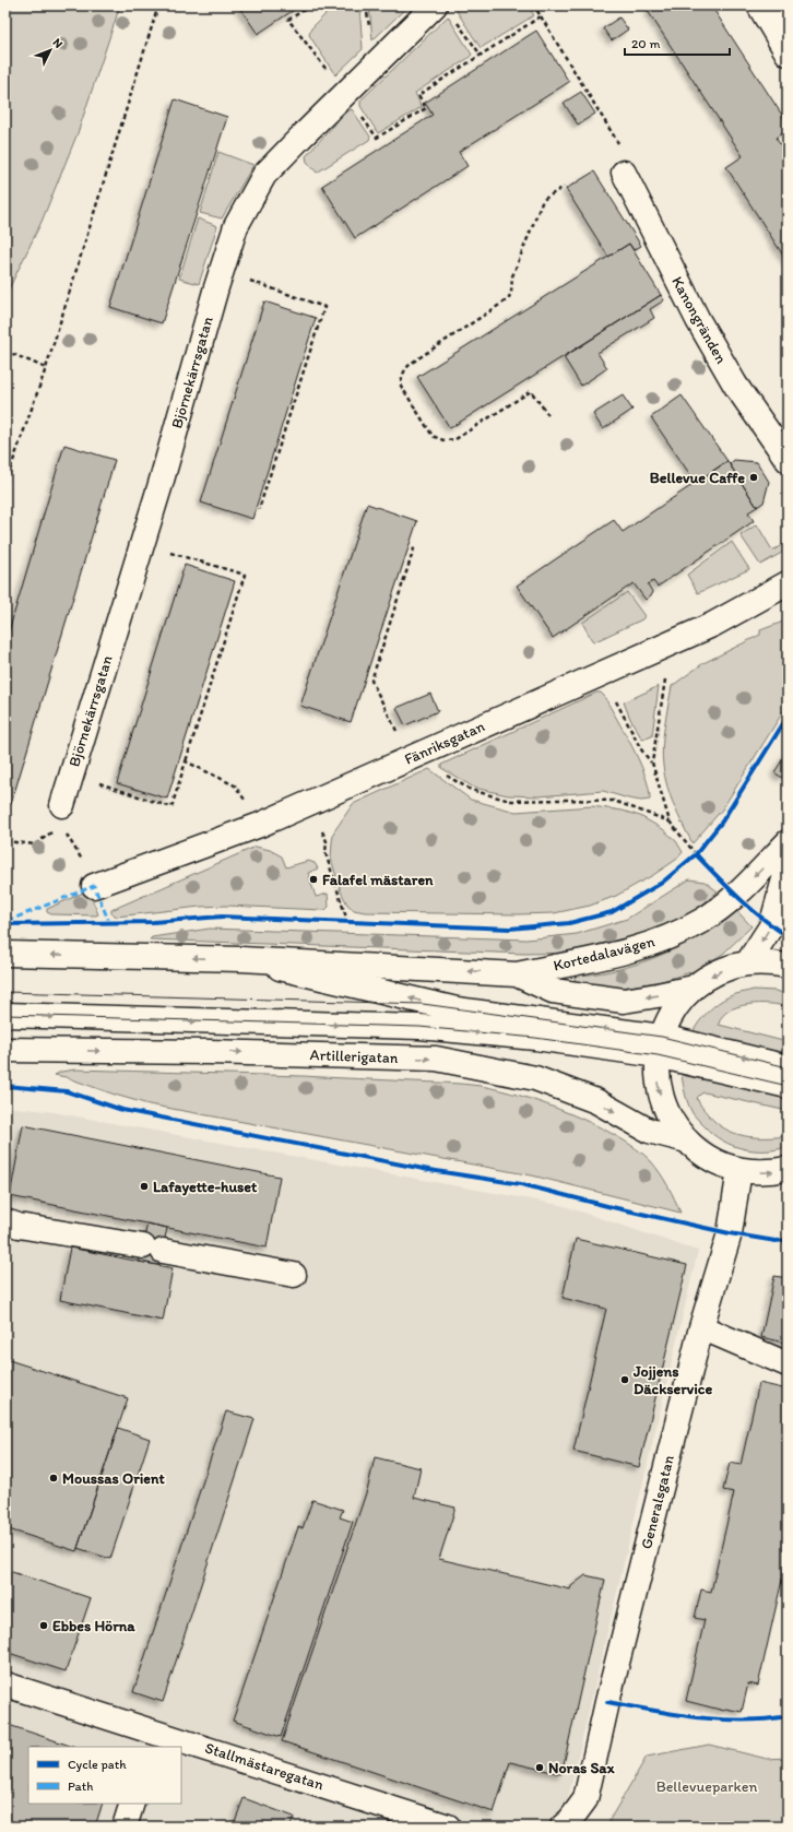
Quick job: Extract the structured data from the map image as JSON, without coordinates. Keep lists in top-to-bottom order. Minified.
{"streets":{"street":["Kanongränden","Björnekärrsgatan","Fänriksgatan","Kortedalavägen","Artillerigatan","Generalsgatan","Stallmästaregatan"]},"crossings":[["Kortedalavägen","Artillerigatan"],["Artillerigatan","Generalsgatan"]],"one_way":["Kortedalavägen"],"parks":["Bellevueparken"],"places":["Bellevue Caffe","Falafel mästaren","Lafayette-huset","Jojjens Däckservice","Moussas Orient","Ebbes Hörna","Noras Sax"],"legend":["Cycle path","Path"],"scale_bar":"20 m","north":"top right"}
